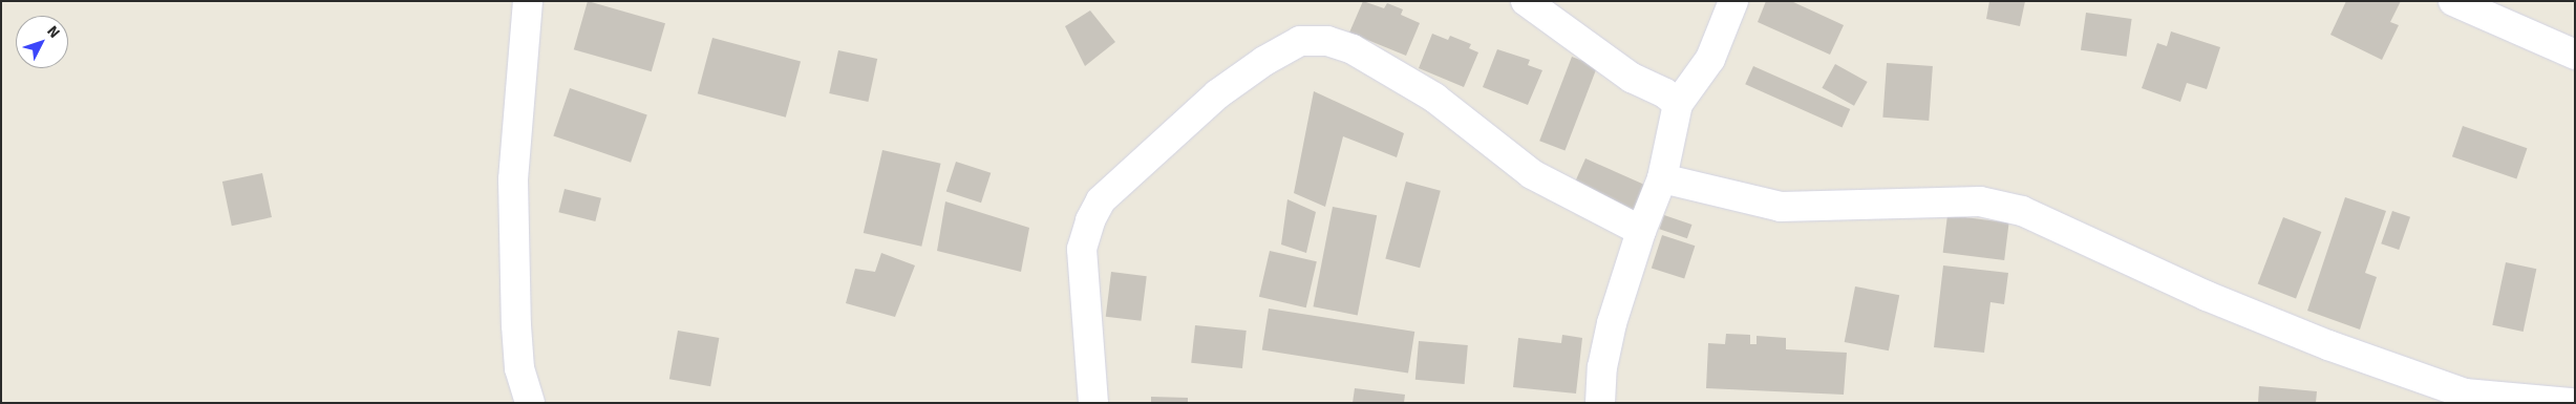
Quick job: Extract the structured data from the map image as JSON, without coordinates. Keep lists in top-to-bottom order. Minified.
{"north":"top right"}
